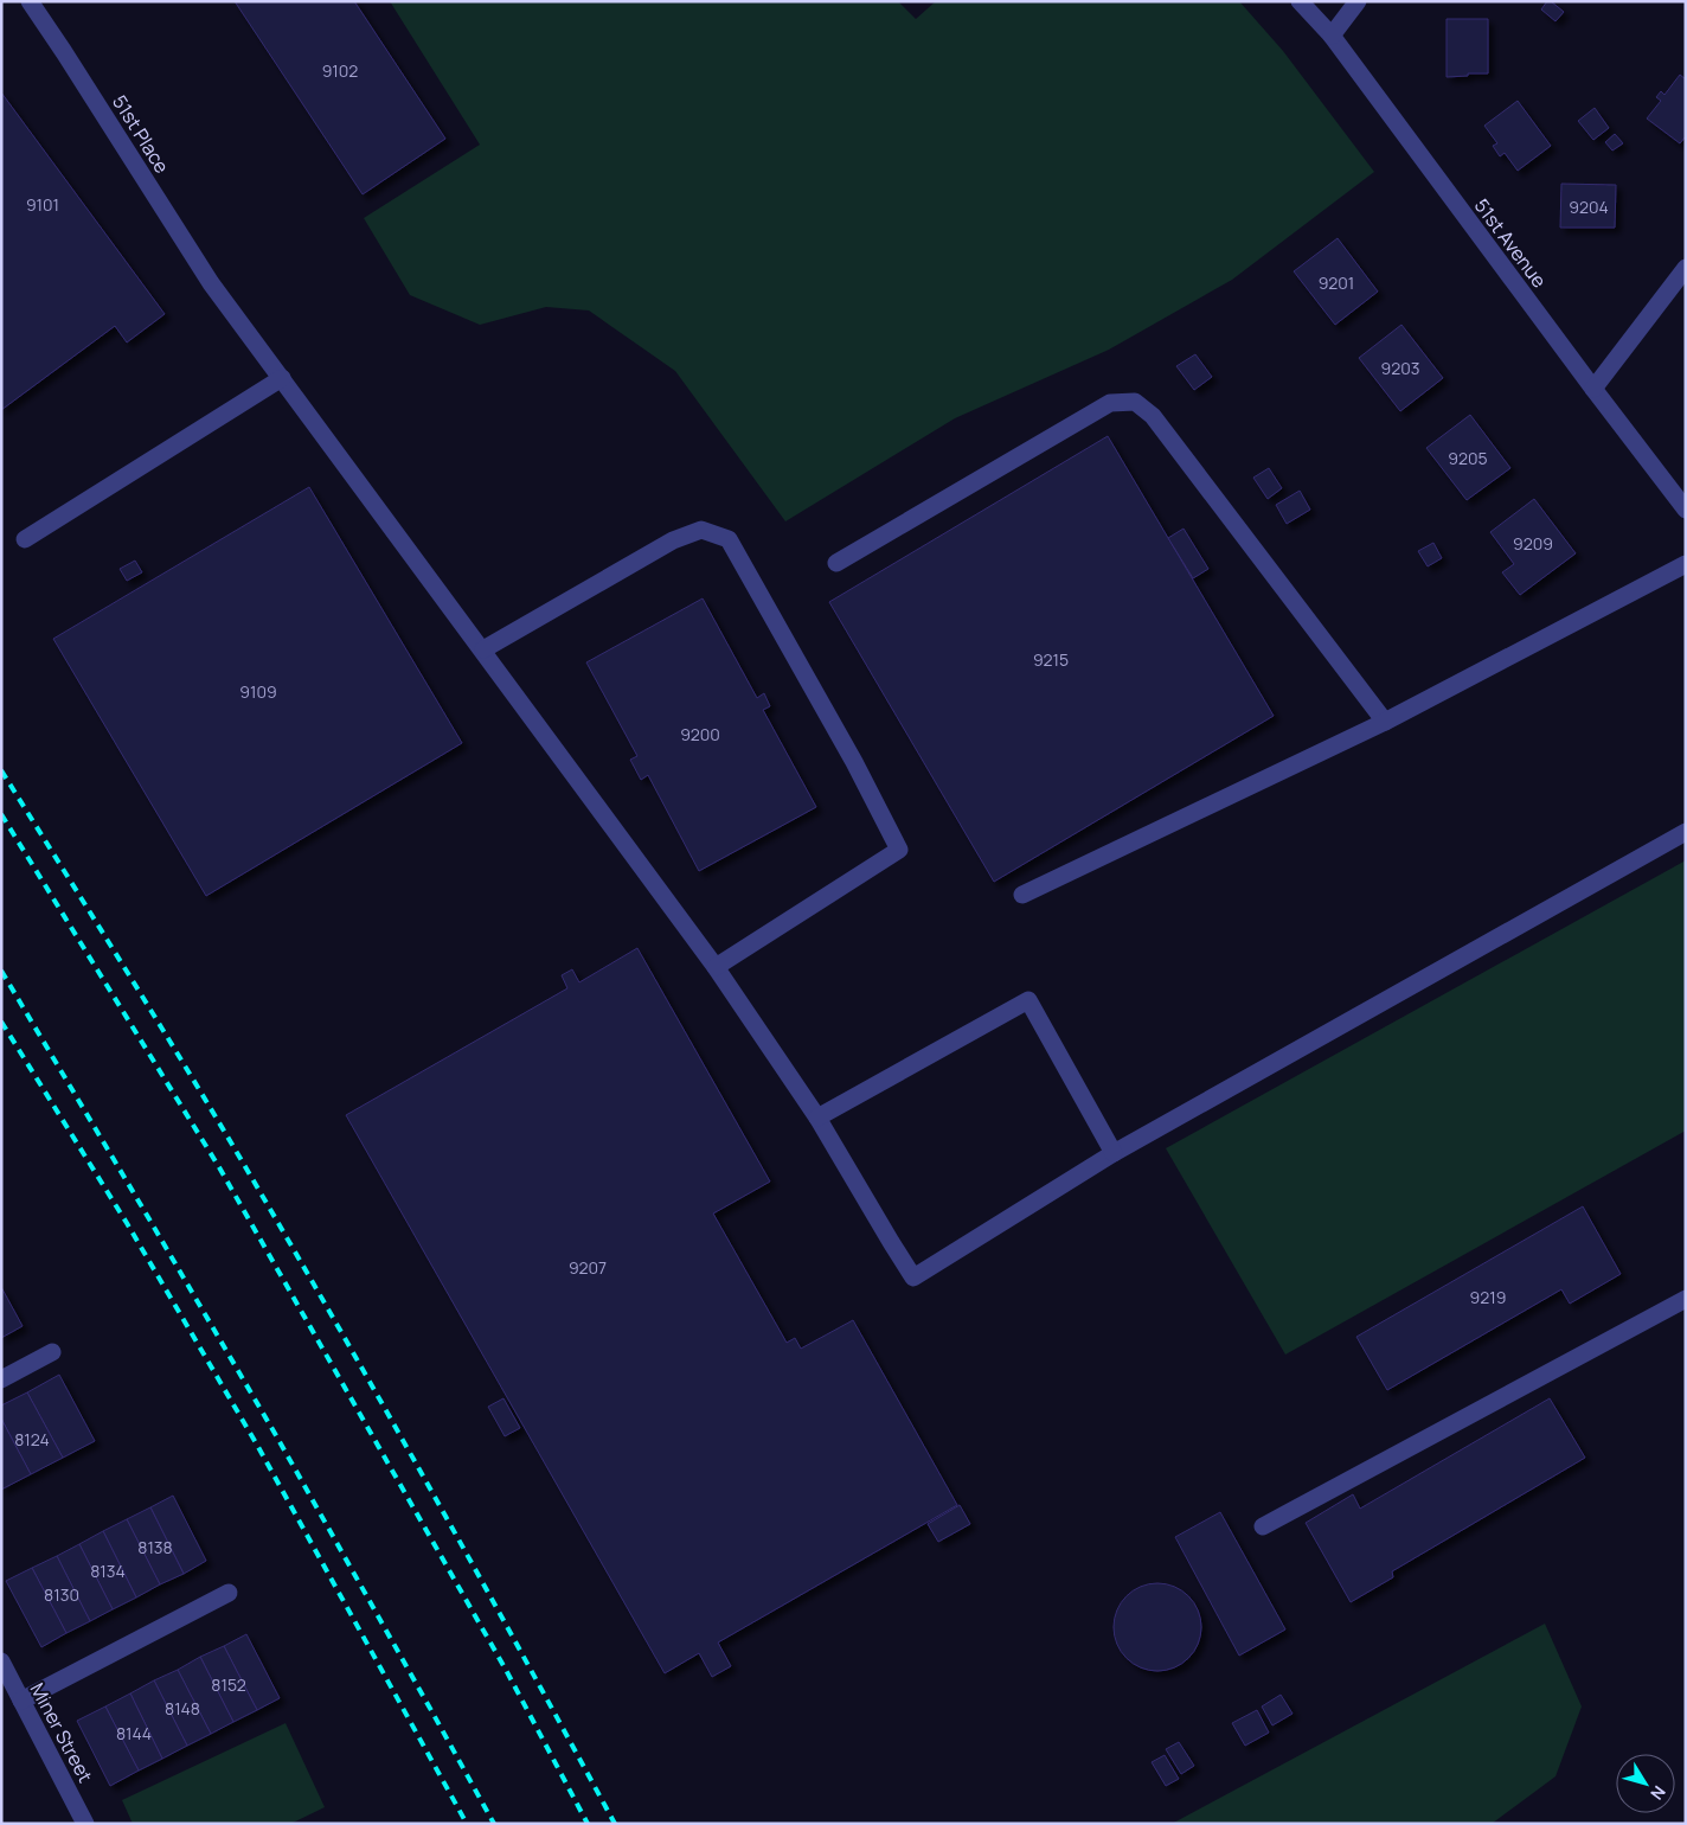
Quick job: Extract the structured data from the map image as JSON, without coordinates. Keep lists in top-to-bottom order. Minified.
{"streets":{"street":["51st Place","51st Avenue","Miner Street"]},"house_numbers":["9102","9101","9204","9201","9203","9205","9209","9215","9109","9200","9207","9219","8124","8138","8134","8130","8152","8148","8144"],"north":"bottom right"}
